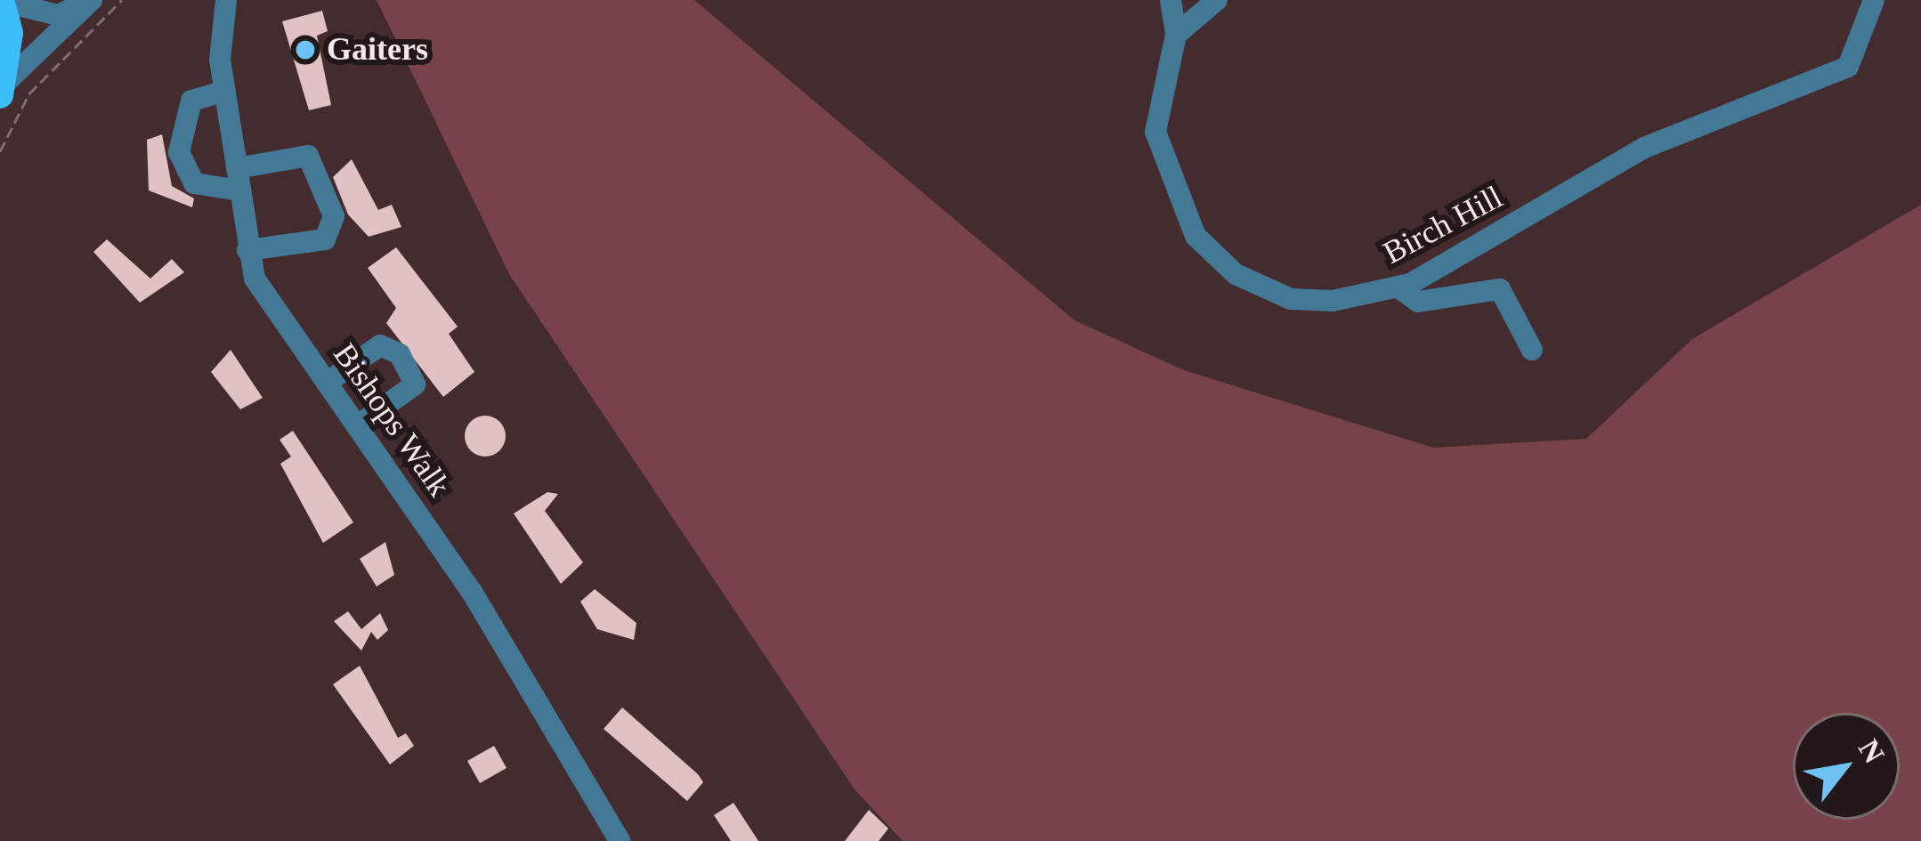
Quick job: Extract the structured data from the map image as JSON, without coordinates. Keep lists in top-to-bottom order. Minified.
{"streets":{"street":["Birch Hill","Bishops Walk"]},"places":["Gaiters"],"north":"top right"}
